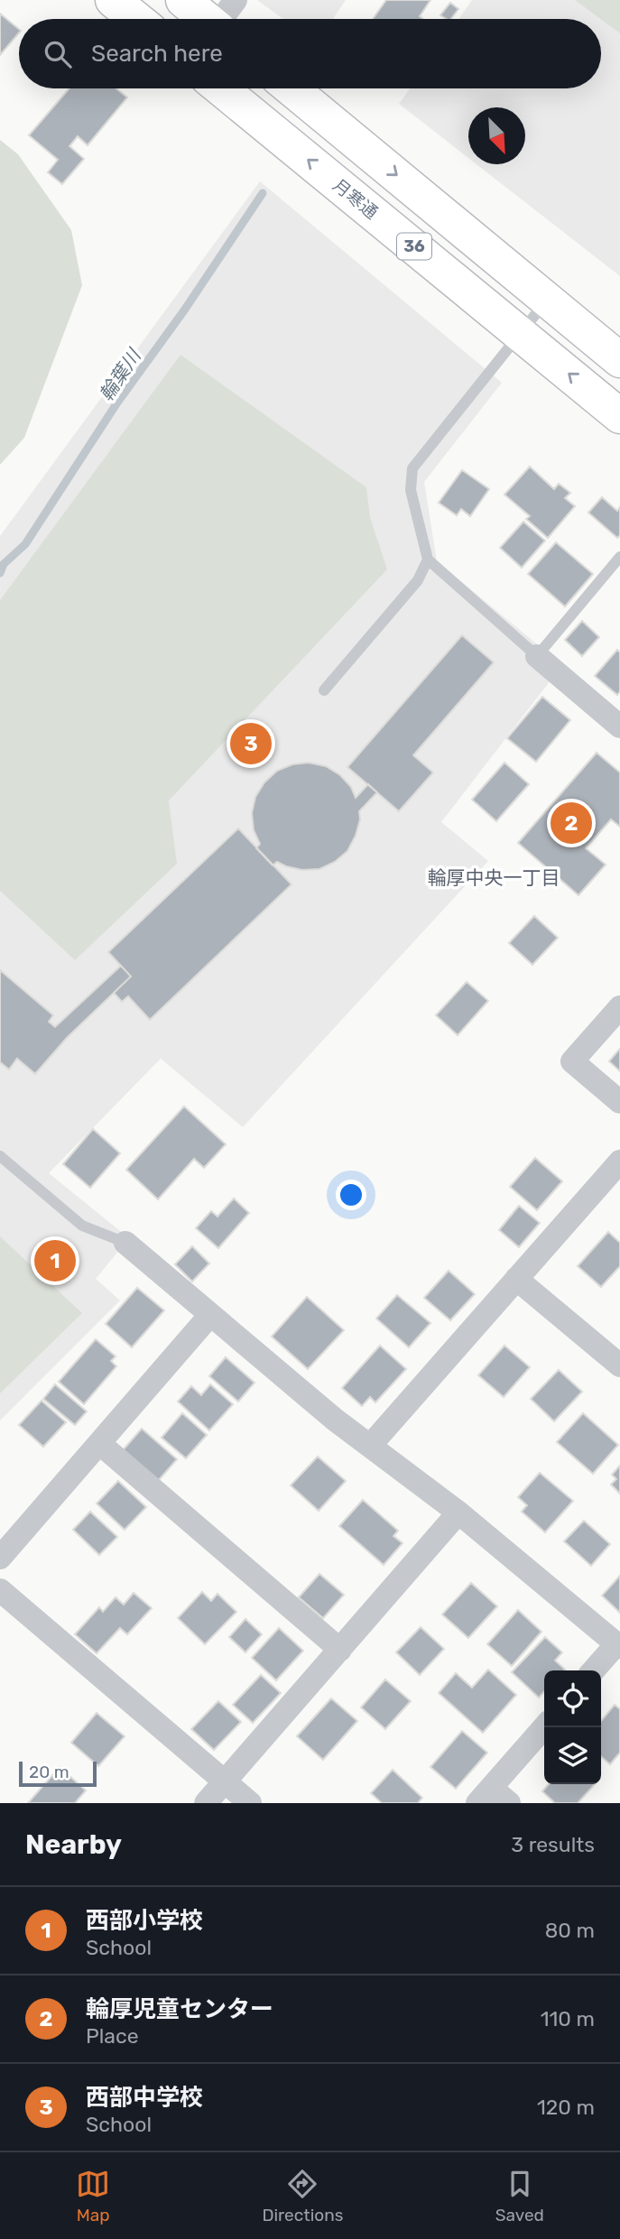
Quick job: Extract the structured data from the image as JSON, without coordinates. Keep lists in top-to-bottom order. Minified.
{"streets":{"highway":["月寒通","36"]},"districts":["輪厚中央一丁目"],"water":["輪葉川"],"scale_bar":"20 m","north":"bottom right","page":{"search":"Search here","pins":["3","2","1"],"scale":"20 m","heading":["Nearby","3 results"],"list":[{"mark":"1","name":"西部小学校","note":"School","value":"80 m"},{"mark":"2","name":"輪厚児童センター","note":"Place","value":"110 m"},{"mark":"3","name":"西部中学校","note":"School","value":"120 m"}],"nav":["Map","Directions","Saved"]}}
